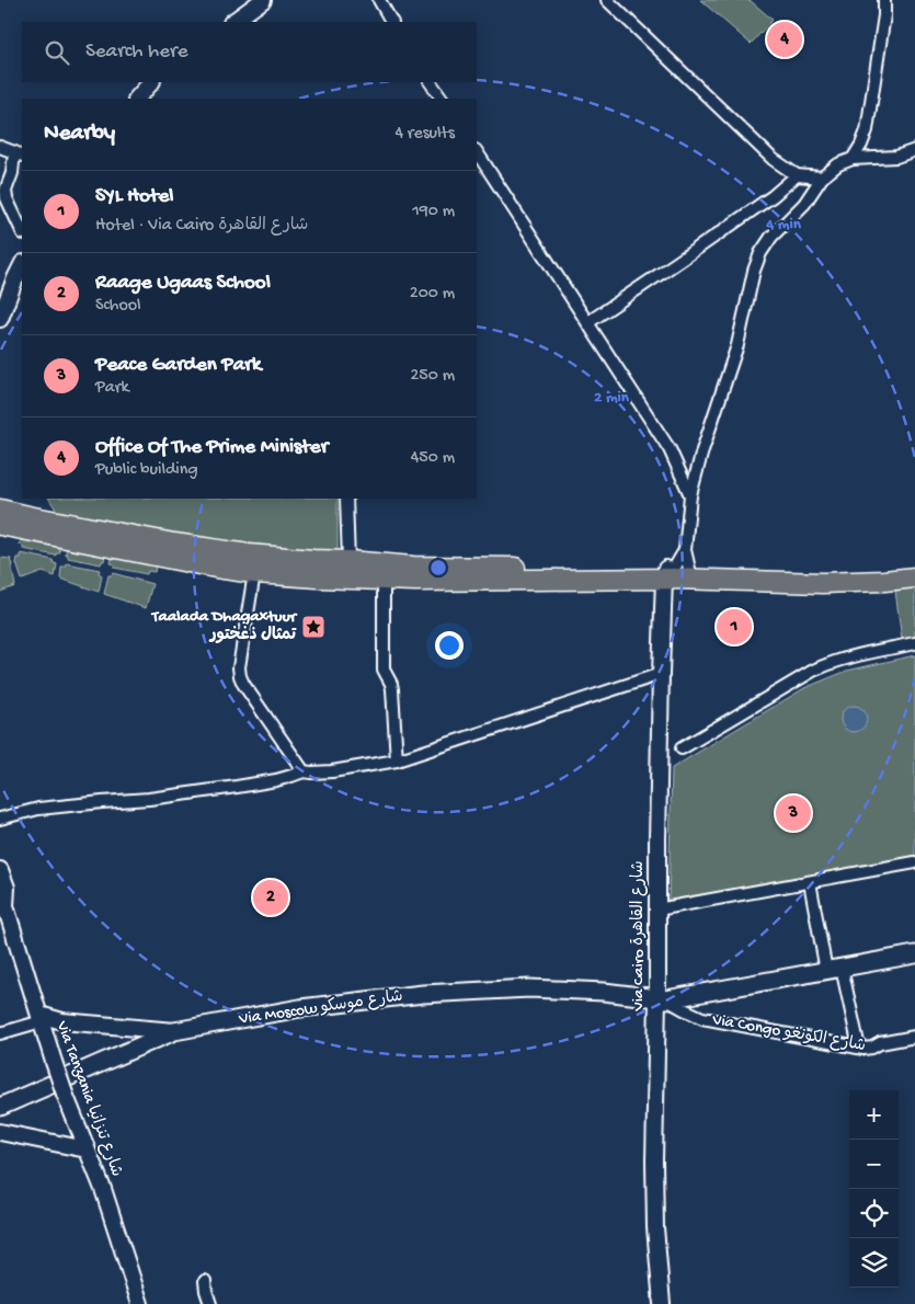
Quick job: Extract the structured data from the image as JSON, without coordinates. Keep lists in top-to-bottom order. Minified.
{"streets":{"main road":["Via Moscow شارع موسكو","Via Congo شارع الكونغو"],"street":["Via Cairo شارع القاهرة","Via Tanzania شارع تنزانيا"]},"crossings":[["Via Cairo شارع القاهرة","Via Moscow شارع موسكو"],["Via Cairo شارع القاهرة","Via Congo شارع الكونغو"],["Via Moscow شارع موسكو","Via Congo شارع الكونغو"]],"places":{"place":["Taalada Dhagaxtuur تمثال ذغختور"]},"page":{"pins":["4","1","3","2"],"search":"Search here","heading":["Nearby","4 results"],"list":[{"mark":"1","name":"SYL Hotel","note":"Hotel · Via Cairo شارع القاهرة","value":"190 m"},{"mark":"2","name":"Raage Ugaas School","note":"School","value":"200 m"},{"mark":"3","name":"Peace Garden Park","note":"Park","value":"250 m"},{"mark":"4","name":"Office Of The Prime Minister","note":"Public building","value":"450 m"}],"map_buttons":["+","−"]},"rings":["4 min","2 min"]}
